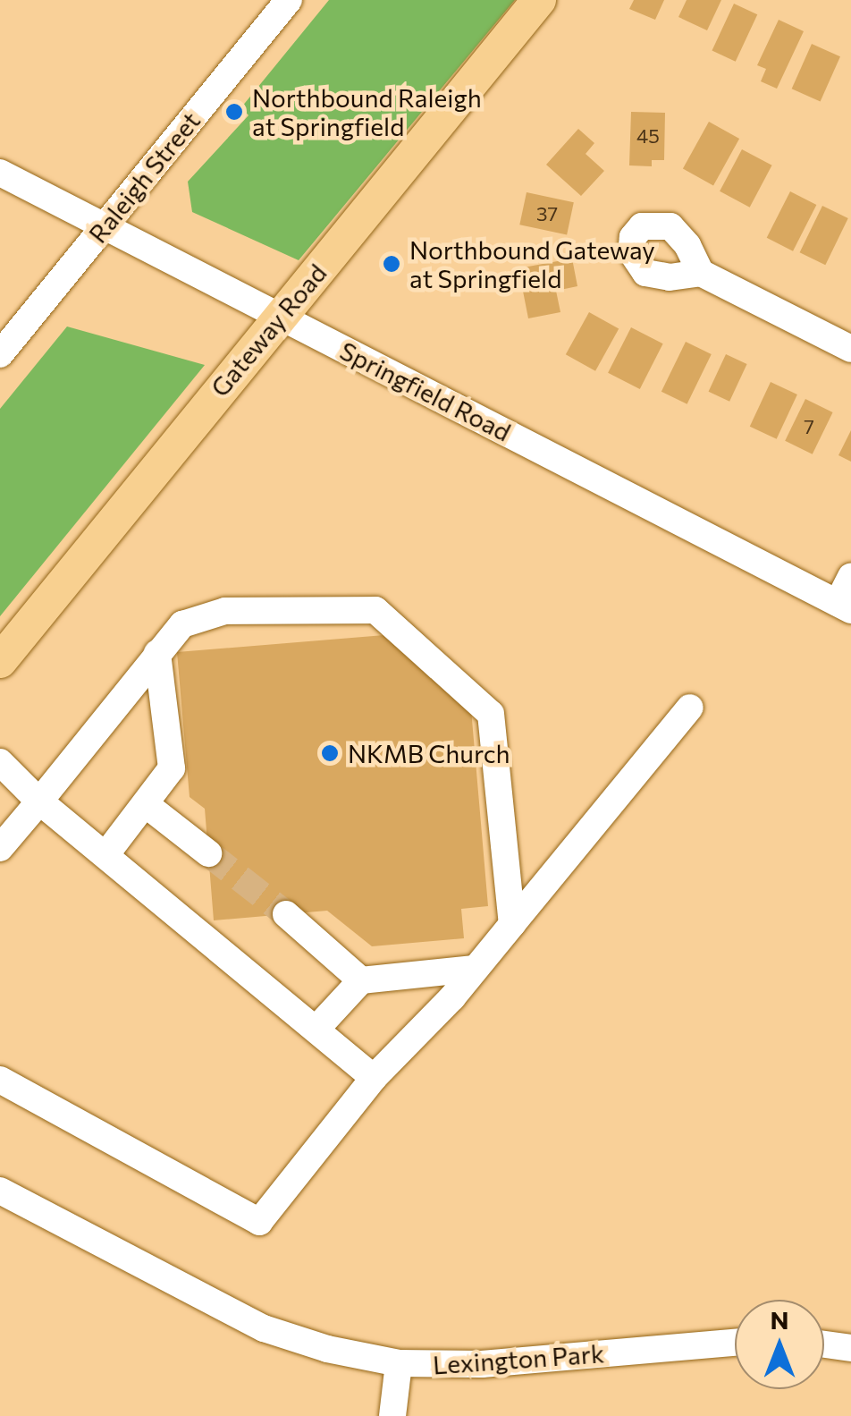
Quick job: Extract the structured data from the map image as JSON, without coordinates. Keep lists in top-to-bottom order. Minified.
{"streets":{"main road":["Gateway Road"],"street":["Raleigh Street","Springfield Road","Lexington Park"]},"crossings":[["Raleigh Street","Springfield Road"],["Gateway Road","Springfield Road"]],"places":["Northbound Raleigh at Springfield","Northbound Gateway at Springfield","NKMB Church"],"house_numbers":["45","37","7"],"north":"top"}
